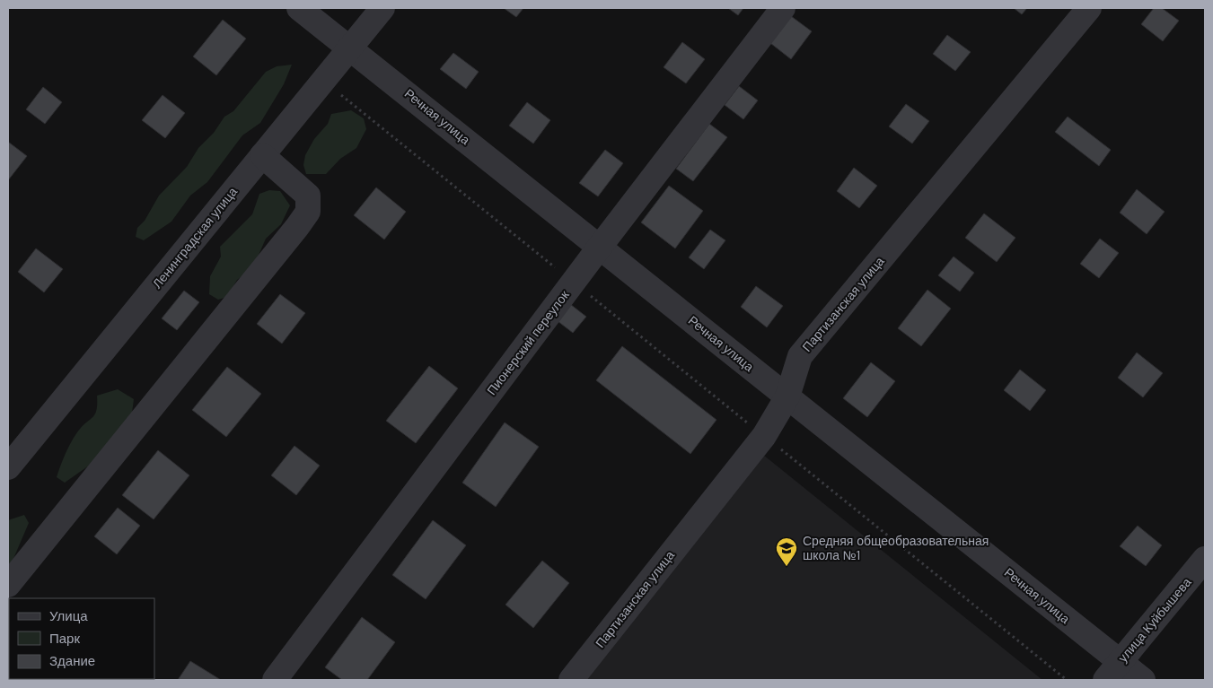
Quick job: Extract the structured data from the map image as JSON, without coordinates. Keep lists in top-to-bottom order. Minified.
{"streets":{"street":["Речная улица","Ленинградская улица","Партизанская улица","Пионерский переулок","улица Куйбышева"]},"crossings":[["Речная улица","Ленинградская улица"],["Речная улица","Партизанская улица"],["Речная улица","Пионерский переулок"],["Речная улица","улица Куйбышева"]],"places":{"school or university":["Средняя общеобразовательная школа №1"]},"legend":["Улица","Парк","Здание"]}
